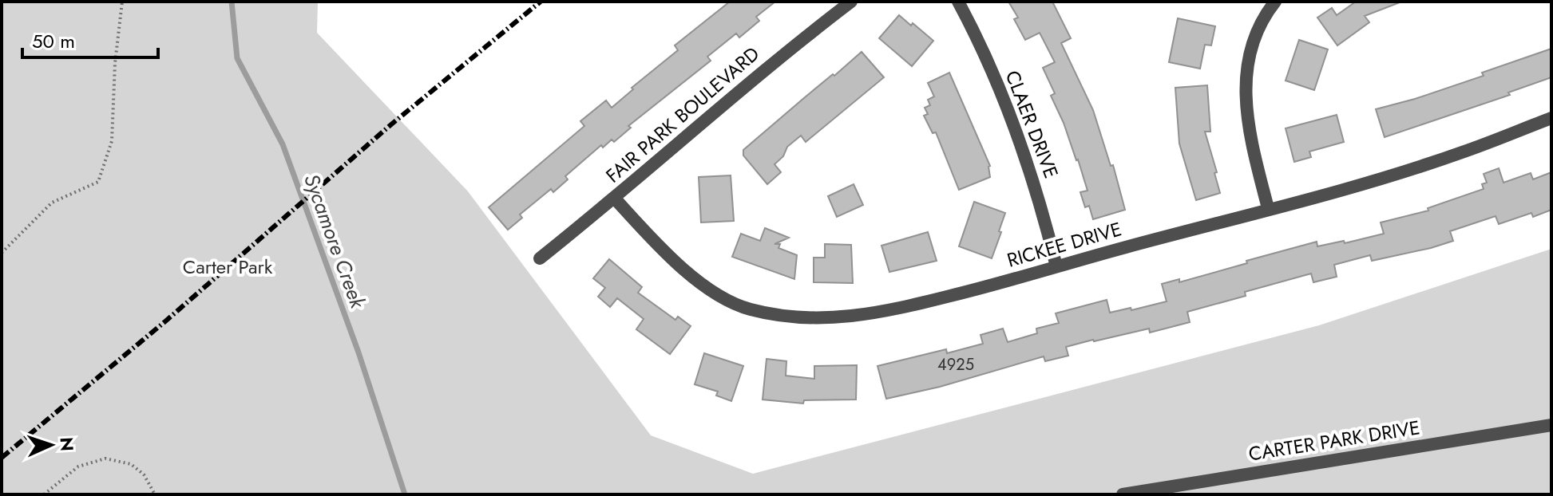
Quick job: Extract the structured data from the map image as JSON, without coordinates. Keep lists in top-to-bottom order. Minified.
{"streets":{"street":["FAIR PARK BOULEVARD","CLAER DRIVE","RICKEE DRIVE","CARTER PARK DRIVE"]},"crossings":[["FAIR PARK BOULEVARD","RICKEE DRIVE"],["CLAER DRIVE","RICKEE DRIVE"]],"water":["Sycamore Creek"],"parks":["Carter Park"],"house_numbers":["4925"],"scale_bar":"50 m","north":"right"}
